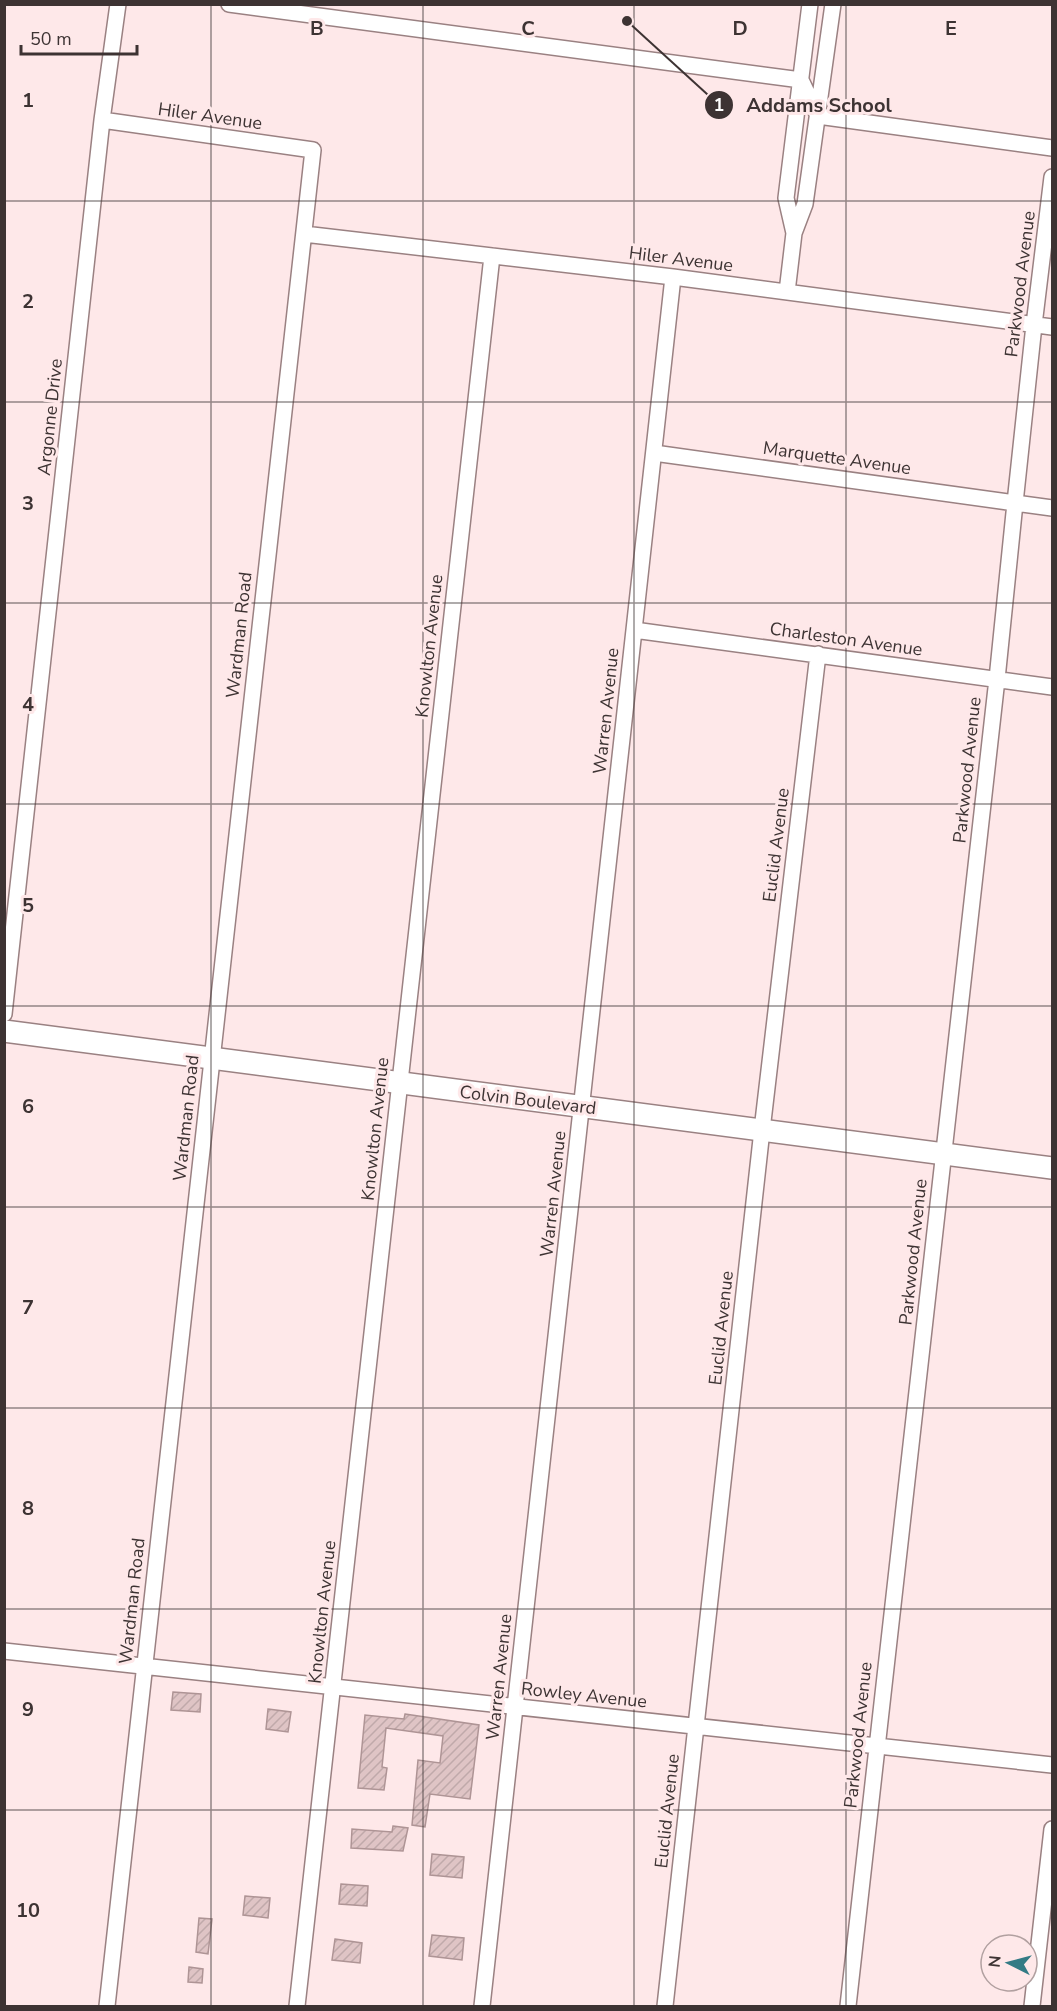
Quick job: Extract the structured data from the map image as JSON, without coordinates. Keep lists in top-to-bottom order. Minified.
{"streets":{"street":["Hiler Avenue","Parkwood Avenue","Argonne Drive","Marquette Avenue","Wardman Road","Charleston Avenue","Knowlton Avenue","Warren Avenue","Euclid Avenue","Colvin Boulevard","Rowley Avenue"]},"crossings":[["Hiler Avenue","Parkwood Avenue"],["Hiler Avenue","Argonne Drive"],["Hiler Avenue","Wardman Road"],["Hiler Avenue","Knowlton Avenue"],["Hiler Avenue","Warren Avenue"],["Parkwood Avenue","Marquette Avenue"],["Parkwood Avenue","Charleston Avenue"],["Parkwood Avenue","Colvin Boulevard"],["Parkwood Avenue","Rowley Avenue"],["Marquette Avenue","Warren Avenue"],["Wardman Road","Colvin Boulevard"],["Wardman Road","Rowley Avenue"],["Charleston Avenue","Warren Avenue"],["Charleston Avenue","Euclid Avenue"],["Knowlton Avenue","Colvin Boulevard"],["Knowlton Avenue","Rowley Avenue"],["Warren Avenue","Colvin Boulevard"],["Warren Avenue","Rowley Avenue"],["Euclid Avenue","Colvin Boulevard"],["Euclid Avenue","Rowley Avenue"]],"places":["Addams School"],"scale_bar":"50 m","north":"left","grid":{"columns":["B","C","D","E"],"rows":["1","2","3","4","5","6","7","8","9","10"]}}
